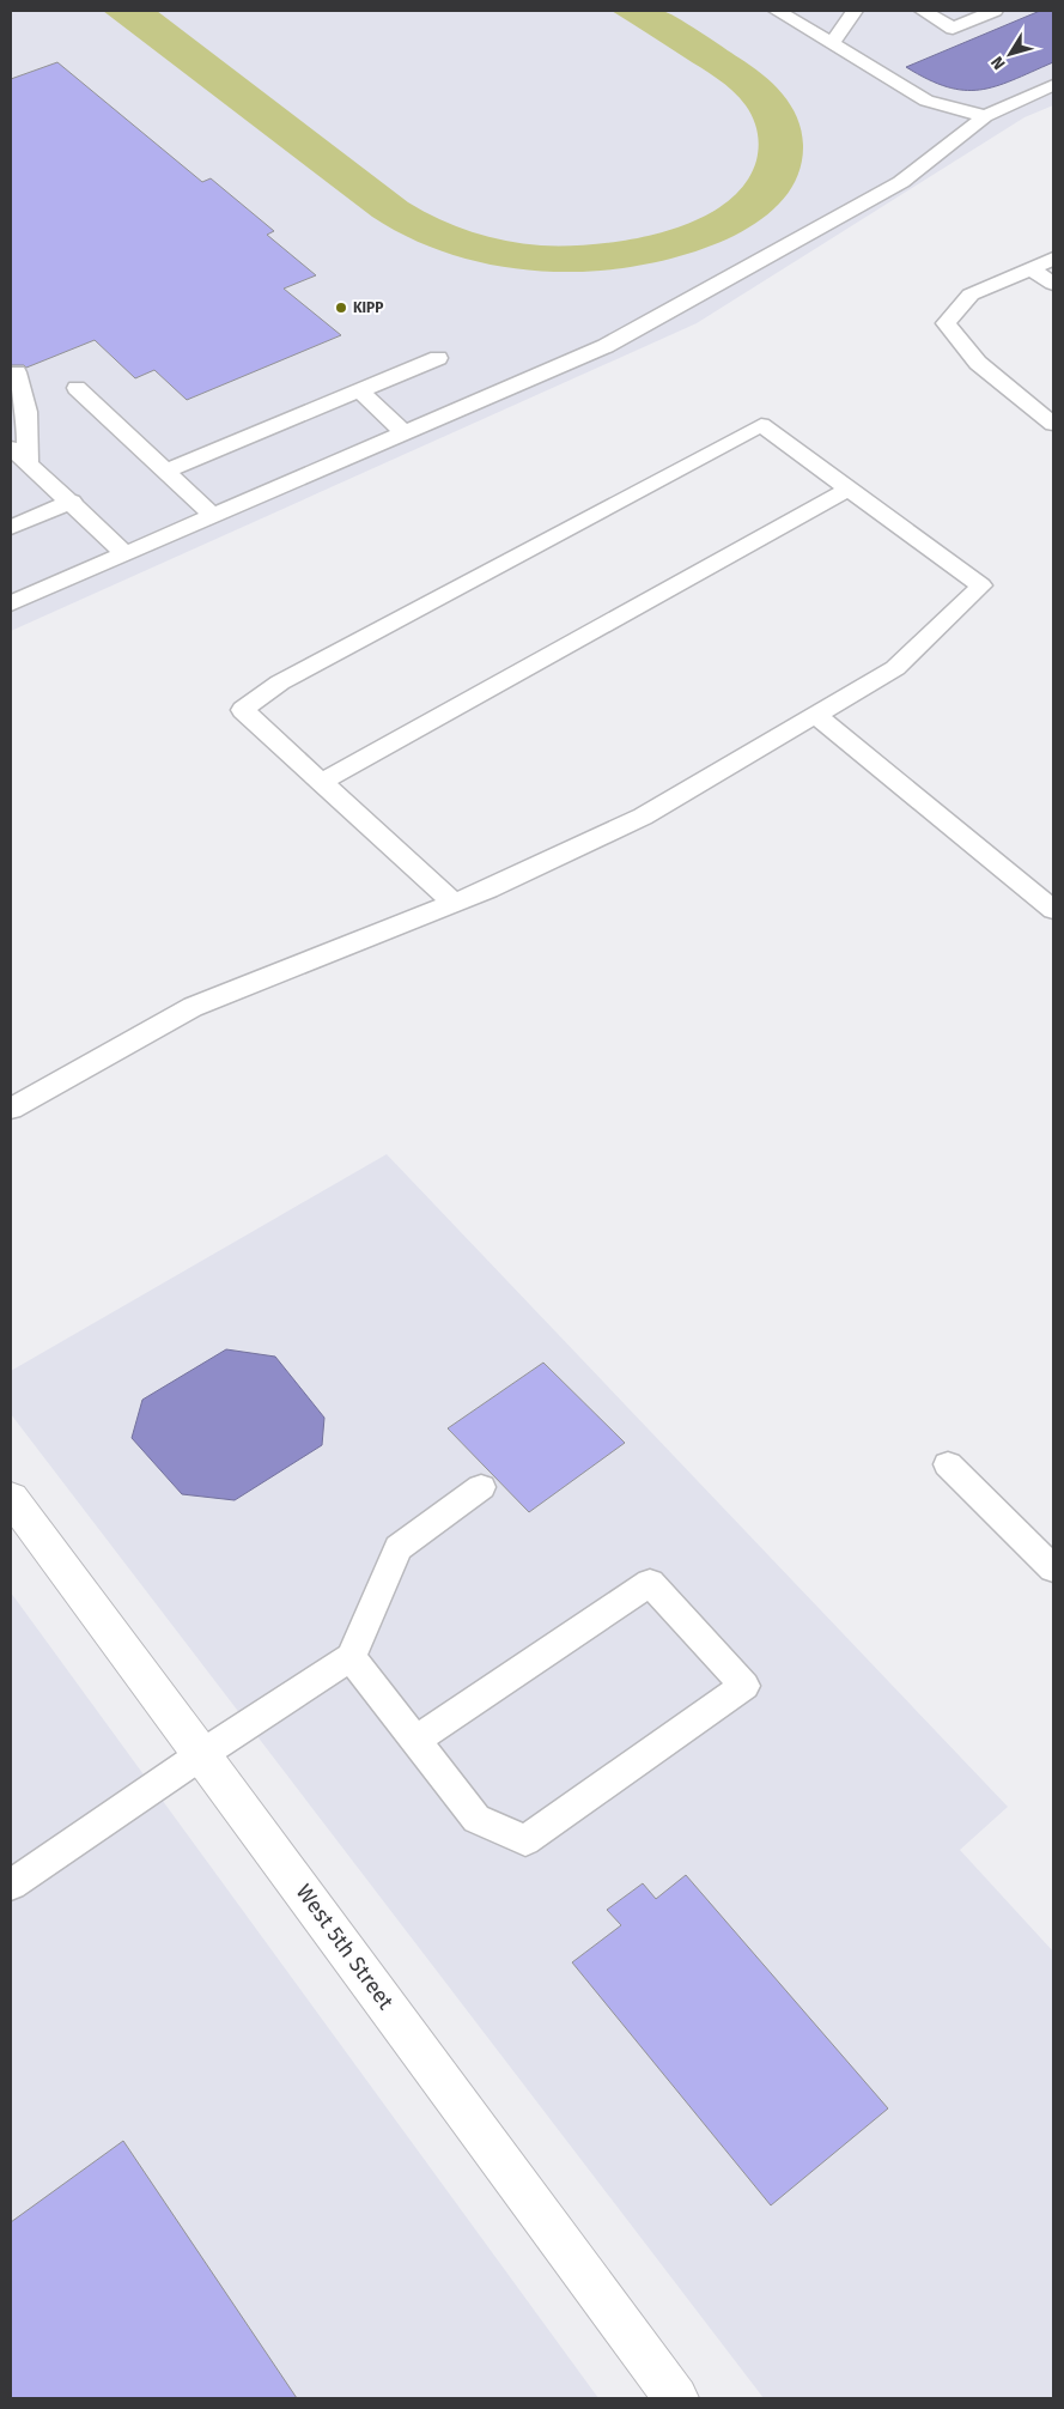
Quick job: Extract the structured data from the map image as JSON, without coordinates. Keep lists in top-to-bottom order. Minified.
{"streets":{"street":["West 5th Street"]},"places":["KIPP"],"north":"bottom left"}
